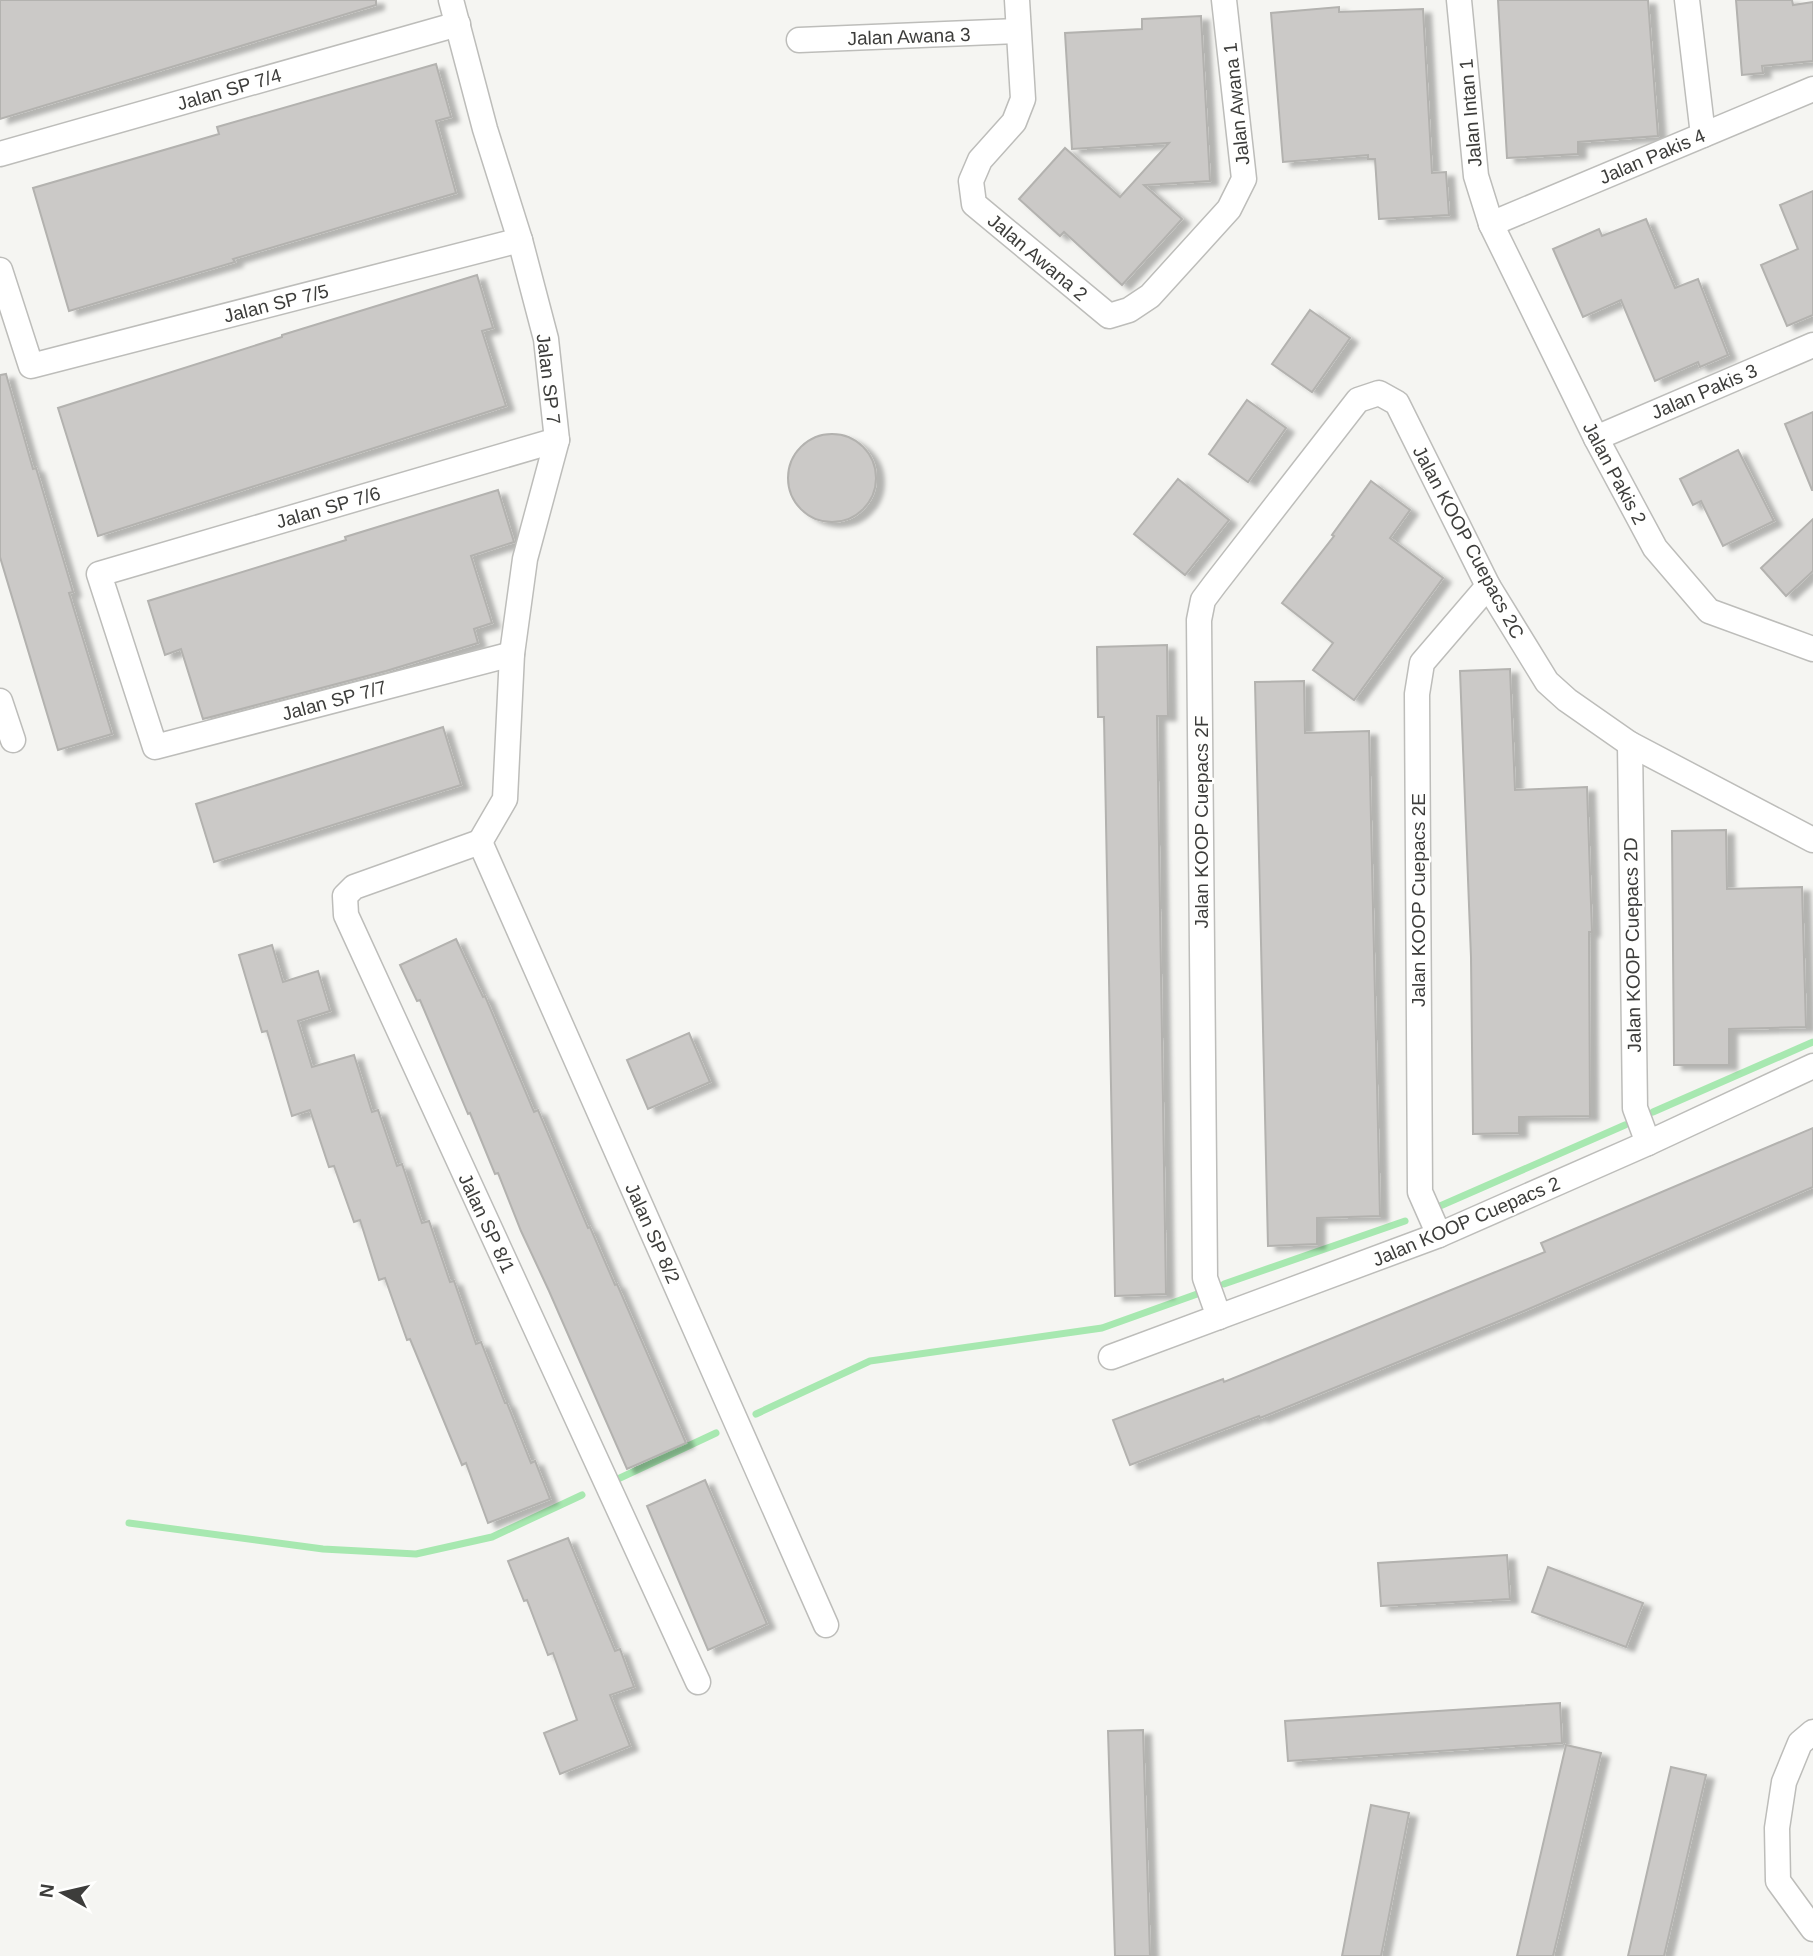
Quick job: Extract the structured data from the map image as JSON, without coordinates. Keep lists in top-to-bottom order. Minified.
{"streets":{"street":["Jalan Awana 3","Jalan SP 7/4","Jalan Awana 1","Jalan Intan 1","Jalan Pakis 4","Jalan Awana 2","Jalan SP 7/5","Jalan SP 7","Jalan Pakis 3","Jalan Pakis 2","Jalan SP 7/6","Jalan KOOP Cuepacs 2C","Jalan SP 7/7","Jalan KOOP Cuepacs 2F","Jalan KOOP Cuepacs 2E","Jalan KOOP Cuepacs 2D","Jalan KOOP Cuepacs 2","Jalan SP 8/1","Jalan SP 8/2"]},"crossings":[["Jalan Awana 3","Jalan Awana 2"],["Jalan SP 7/4","Jalan SP 7"],["Jalan Awana 1","Jalan Awana 2"],["Jalan Intan 1","Jalan Pakis 4"],["Jalan Intan 1","Jalan Pakis 2"],["Jalan Pakis 4","Jalan Pakis 2"],["Jalan SP 7/5","Jalan SP 7"],["Jalan SP 7","Jalan SP 7/6"],["Jalan SP 7","Jalan SP 7/7"],["Jalan SP 7","Jalan SP 8/1"],["Jalan SP 7","Jalan SP 8/2"],["Jalan Pakis 3","Jalan Pakis 2"],["Jalan SP 7/6","Jalan SP 7/7"],["Jalan KOOP Cuepacs 2C","Jalan KOOP Cuepacs 2F"],["Jalan KOOP Cuepacs 2C","Jalan KOOP Cuepacs 2E"],["Jalan KOOP Cuepacs 2C","Jalan KOOP Cuepacs 2D"],["Jalan KOOP Cuepacs 2F","Jalan KOOP Cuepacs 2"],["Jalan KOOP Cuepacs 2E","Jalan KOOP Cuepacs 2"],["Jalan KOOP Cuepacs 2D","Jalan KOOP Cuepacs 2"],["Jalan SP 8/1","Jalan SP 8/2"]],"north":"left"}
